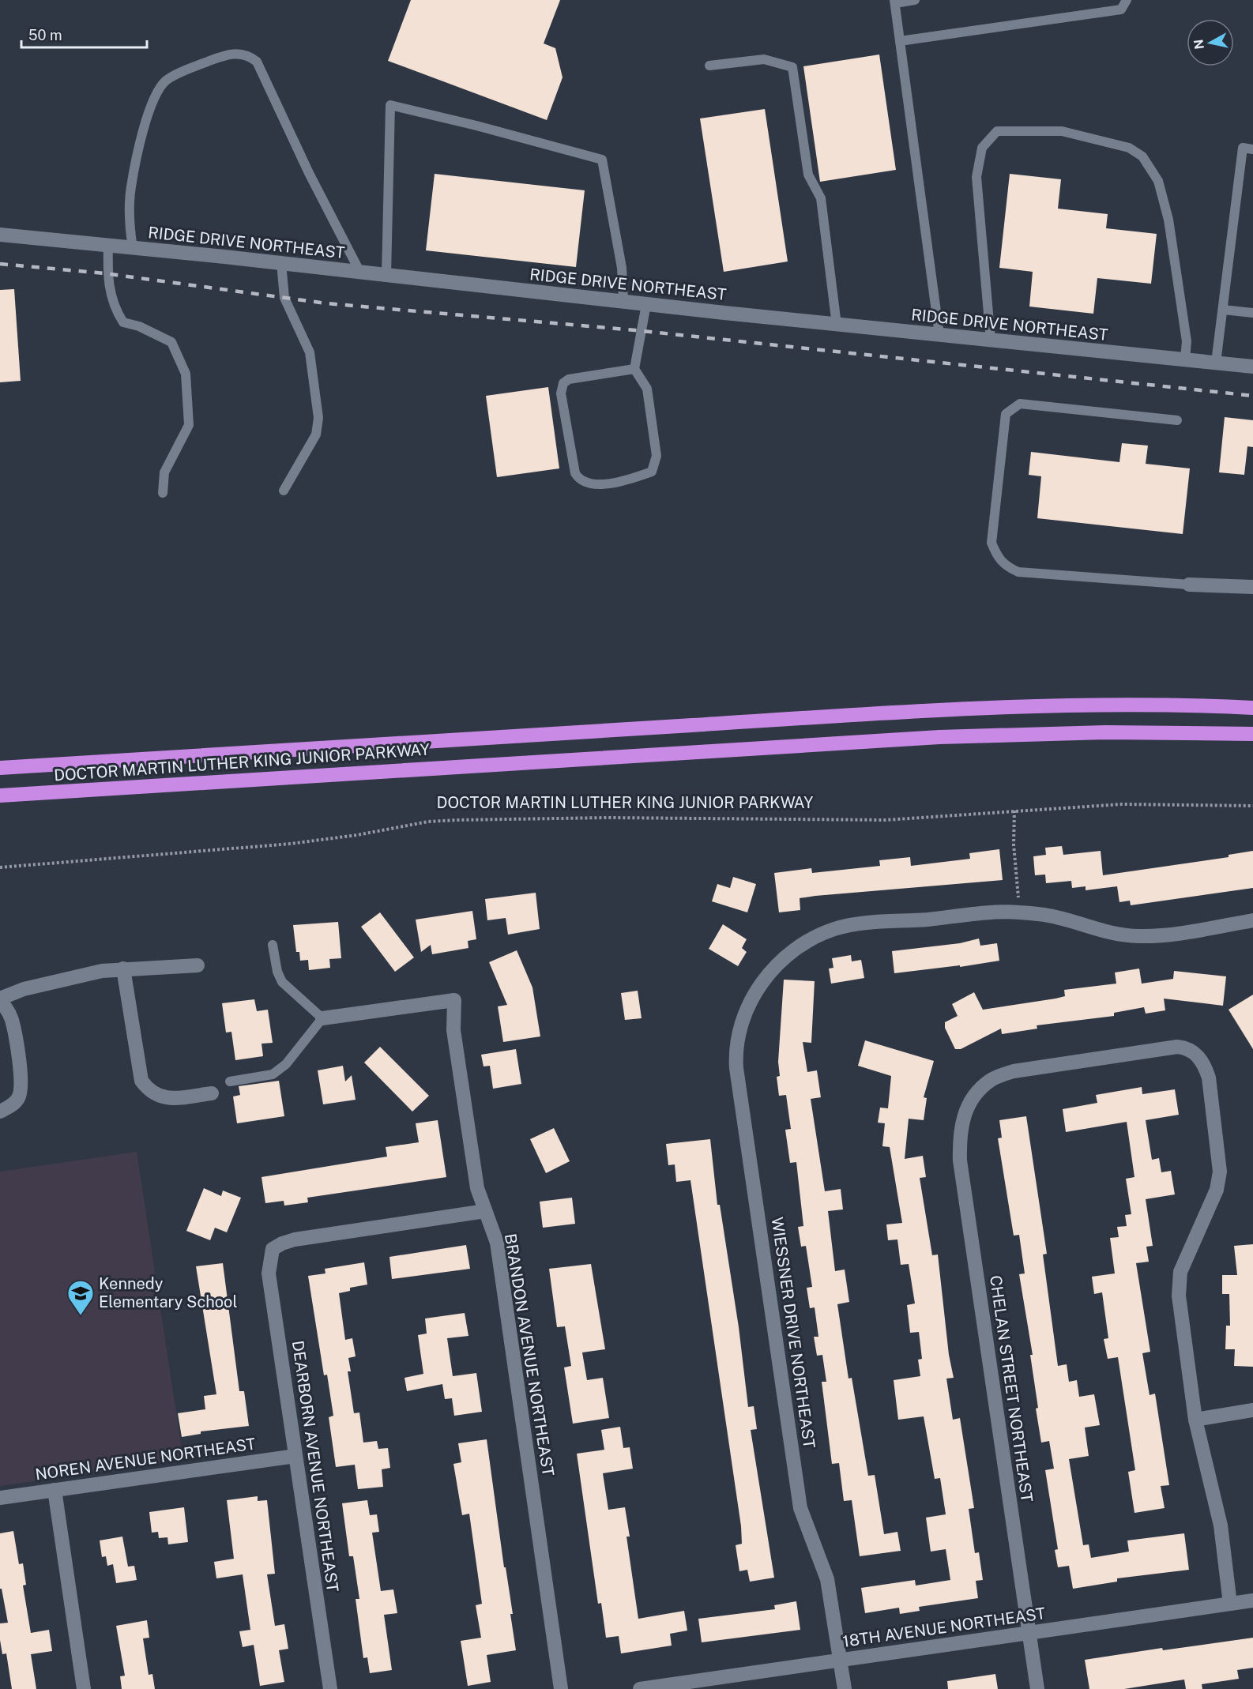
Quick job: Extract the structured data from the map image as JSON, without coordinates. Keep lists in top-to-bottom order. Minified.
{"streets":{"highway":["DOCTOR MARTIN LUTHER KING JUNIOR PARKWAY"],"street":["RIDGE DRIVE NORTHEAST","WIESSNER DRIVE NORTHEAST","BRANDON AVENUE NORTHEAST","CHELAN STREET NORTHEAST","NOREN AVENUE NORTHEAST","DEARBORN AVENUE NORTHEAST","18TH AVENUE NORTHEAST"]},"crossings":[["WIESSNER DRIVE NORTHEAST","18TH AVENUE NORTHEAST"],["BRANDON AVENUE NORTHEAST","DEARBORN AVENUE NORTHEAST"],["CHELAN STREET NORTHEAST","18TH AVENUE NORTHEAST"],["NOREN AVENUE NORTHEAST","DEARBORN AVENUE NORTHEAST"]],"places":{"school or university":["Kennedy Elementary School"]},"scale_bar":"50 m","north":"left"}
